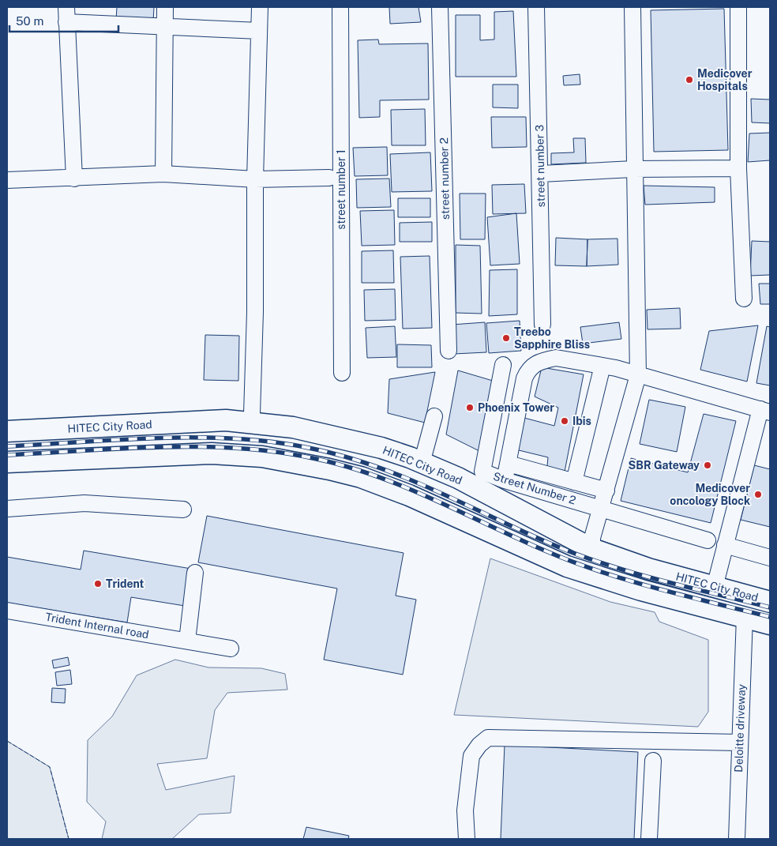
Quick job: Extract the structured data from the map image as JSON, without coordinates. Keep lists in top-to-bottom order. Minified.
{"streets":{"main road":["HITEC City Road"],"street":["street number 3","street number 2","street number 1","Street Number 2","Trident Internal road","Deloitte driveway"]},"crossings":[["HITEC City Road","Deloitte driveway"]],"places":["Medicover Hospitals","Treebo Sapphire Bliss","Phoenix Tower","Ibis","SBR Gateway","Medicover oncology Block","Trident"],"scale_bar":"50 m"}
